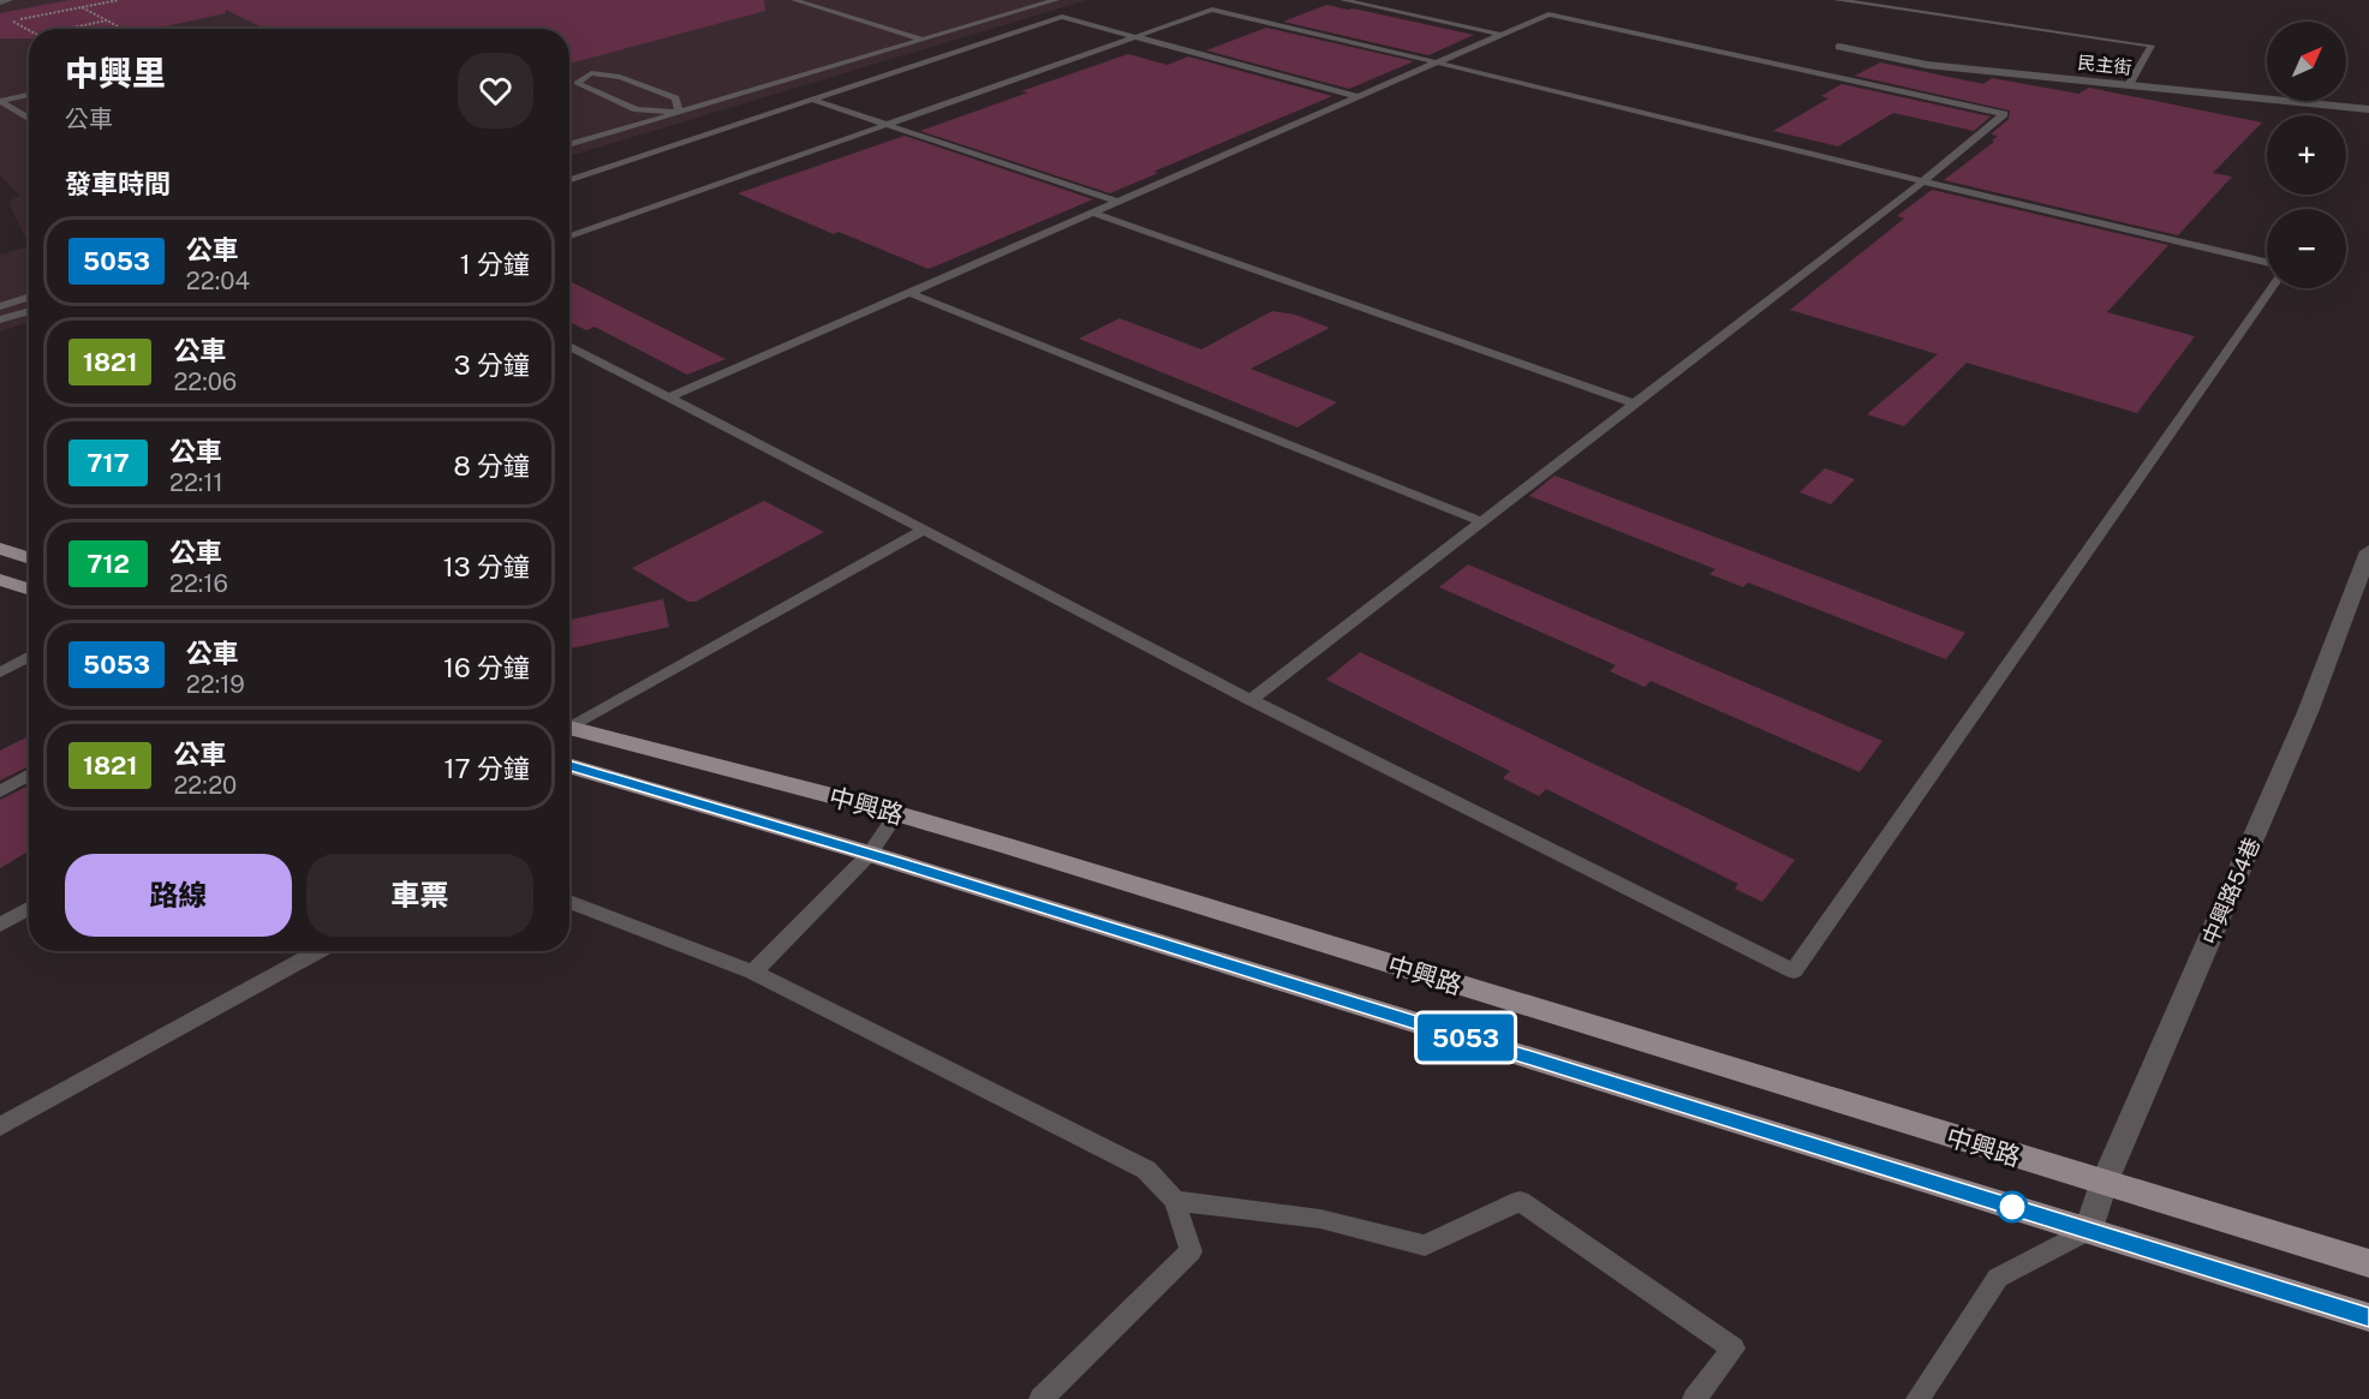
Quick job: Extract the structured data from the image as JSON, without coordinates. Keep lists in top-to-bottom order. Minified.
{"streets":{"main road":["中興路"],"street":["民主街","中興路54巷"]},"crossings":[["中興路","中興路54巷"]],"lines":["bus line 5053"],"north":"top right","page":{"on_map":"5053","map_buttons":["+","−"],"heading":[["中興里","公車"],"發車時間"],"list":[{"mark":"5053","name":"公車","note":"22:04","value":"1 分鐘"},{"mark":"1821","name":"公車","note":"22:06","value":"3 分鐘"},{"mark":"717","name":"公車","note":"22:11","value":"8 分鐘"},{"mark":"712","name":"公車","note":"22:16","value":"13 分鐘"},{"mark":"5053","name":"公車","note":"22:19","value":"16 分鐘"},{"mark":"1821","name":"公車","note":"22:20","value":"17 分鐘"}],"buttons":["路線","車票"]}}
